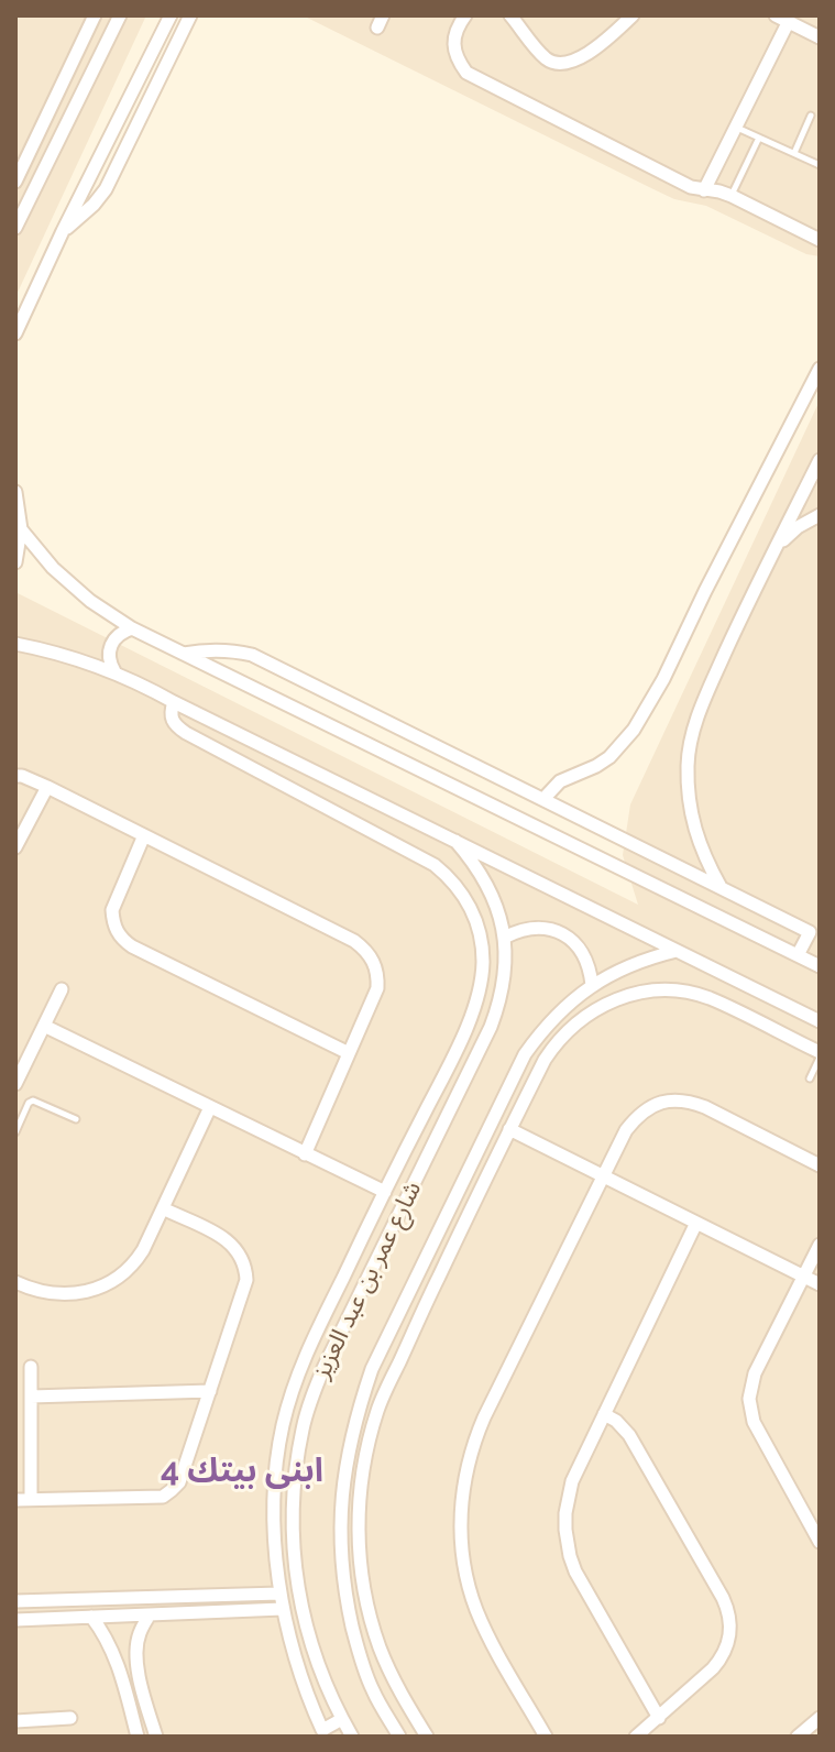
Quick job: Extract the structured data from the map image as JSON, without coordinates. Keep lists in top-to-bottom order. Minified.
{"streets":{"street":["شارع عمر بن عبد العزيز"]},"districts":["ابنى بيتك 4"]}
